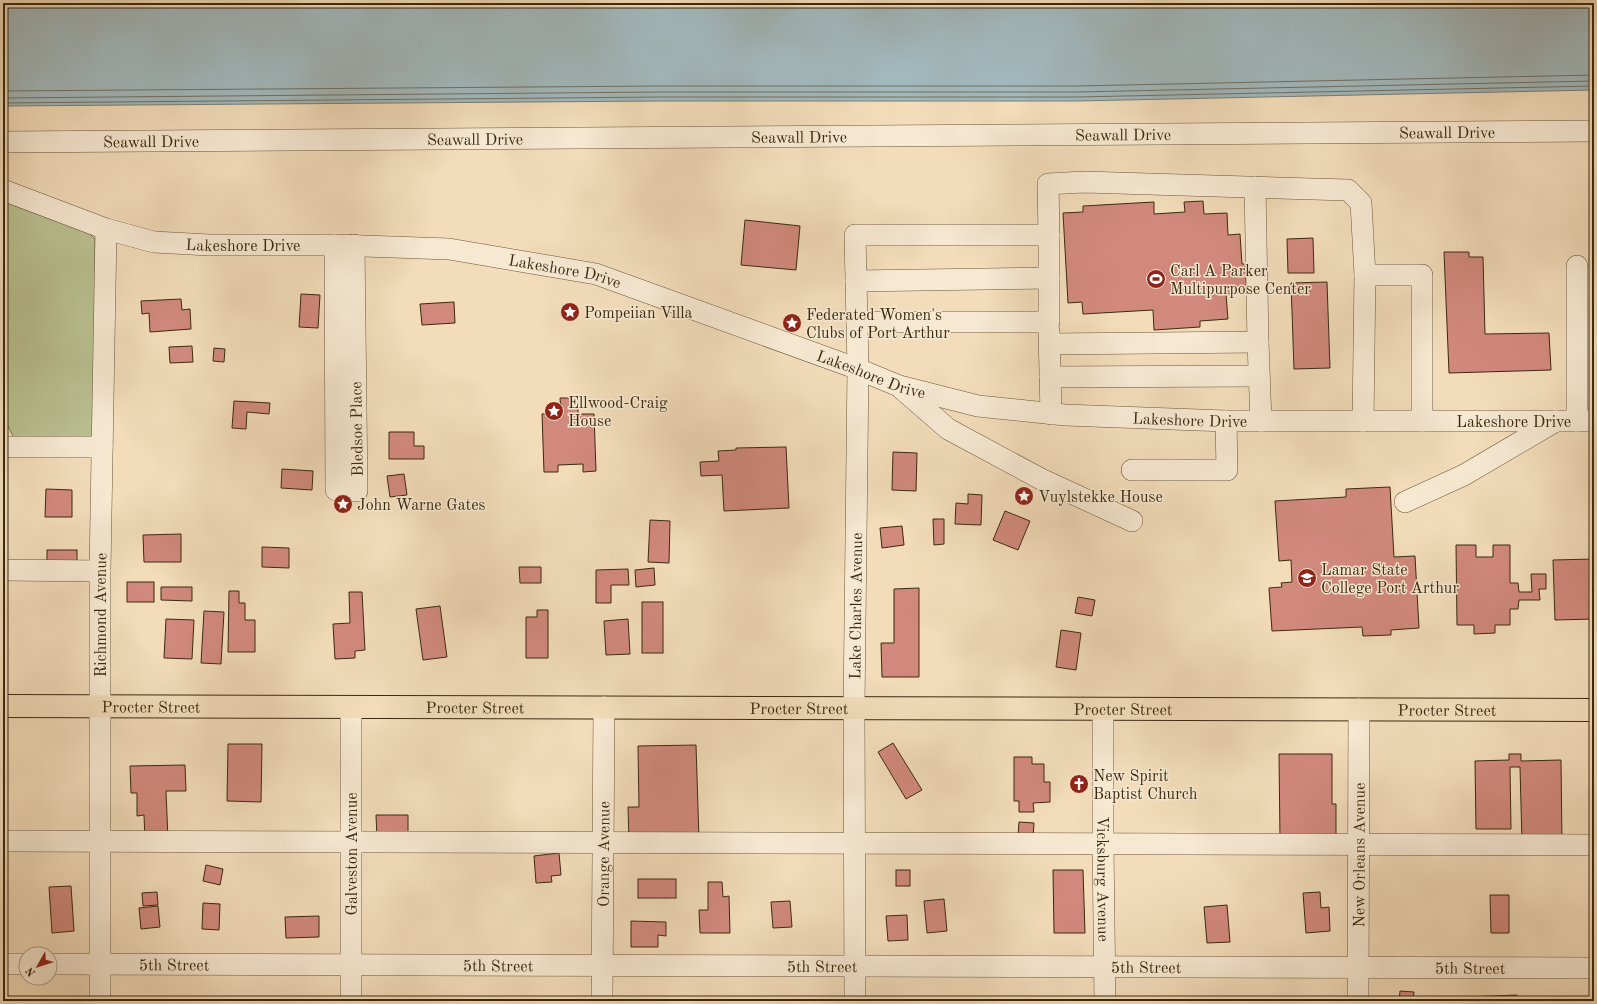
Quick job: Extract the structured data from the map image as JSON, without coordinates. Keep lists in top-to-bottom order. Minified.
{"streets":{"main road":["Procter Street"],"street":["Seawall Drive","Lakeshore Drive","Bledsoe Place","Lake Charles Avenue","Richmond Avenue","Galveston Avenue","Orange Avenue","New Orleans Avenue","Vicksburg Avenue","5th Street"]},"crossings":[["Lakeshore Drive","Bledsoe Place"],["Lakeshore Drive","Lake Charles Avenue"],["Lakeshore Drive","Richmond Avenue"],["Lake Charles Avenue","Procter Street"],["Lake Charles Avenue","5th Street"],["Richmond Avenue","Procter Street"],["Richmond Avenue","5th Street"],["Procter Street","Galveston Avenue"],["Procter Street","Orange Avenue"],["Procter Street","New Orleans Avenue"],["Procter Street","Vicksburg Avenue"],["Galveston Avenue","5th Street"],["Orange Avenue","5th Street"],["New Orleans Avenue","5th Street"],["Vicksburg Avenue","5th Street"]],"places":{"sports":["Carl A Parker Multipurpose Center"],"place":["Pompeiian Villa","Federated Women's Clubs of Port Arthur","Ellwood-Craig House","Vuylstekke House","John Warne Gates"],"school or university":["Lamar State College Port Arthur"],"church":["New Spirit Baptist Church"]},"north":"bottom left"}
